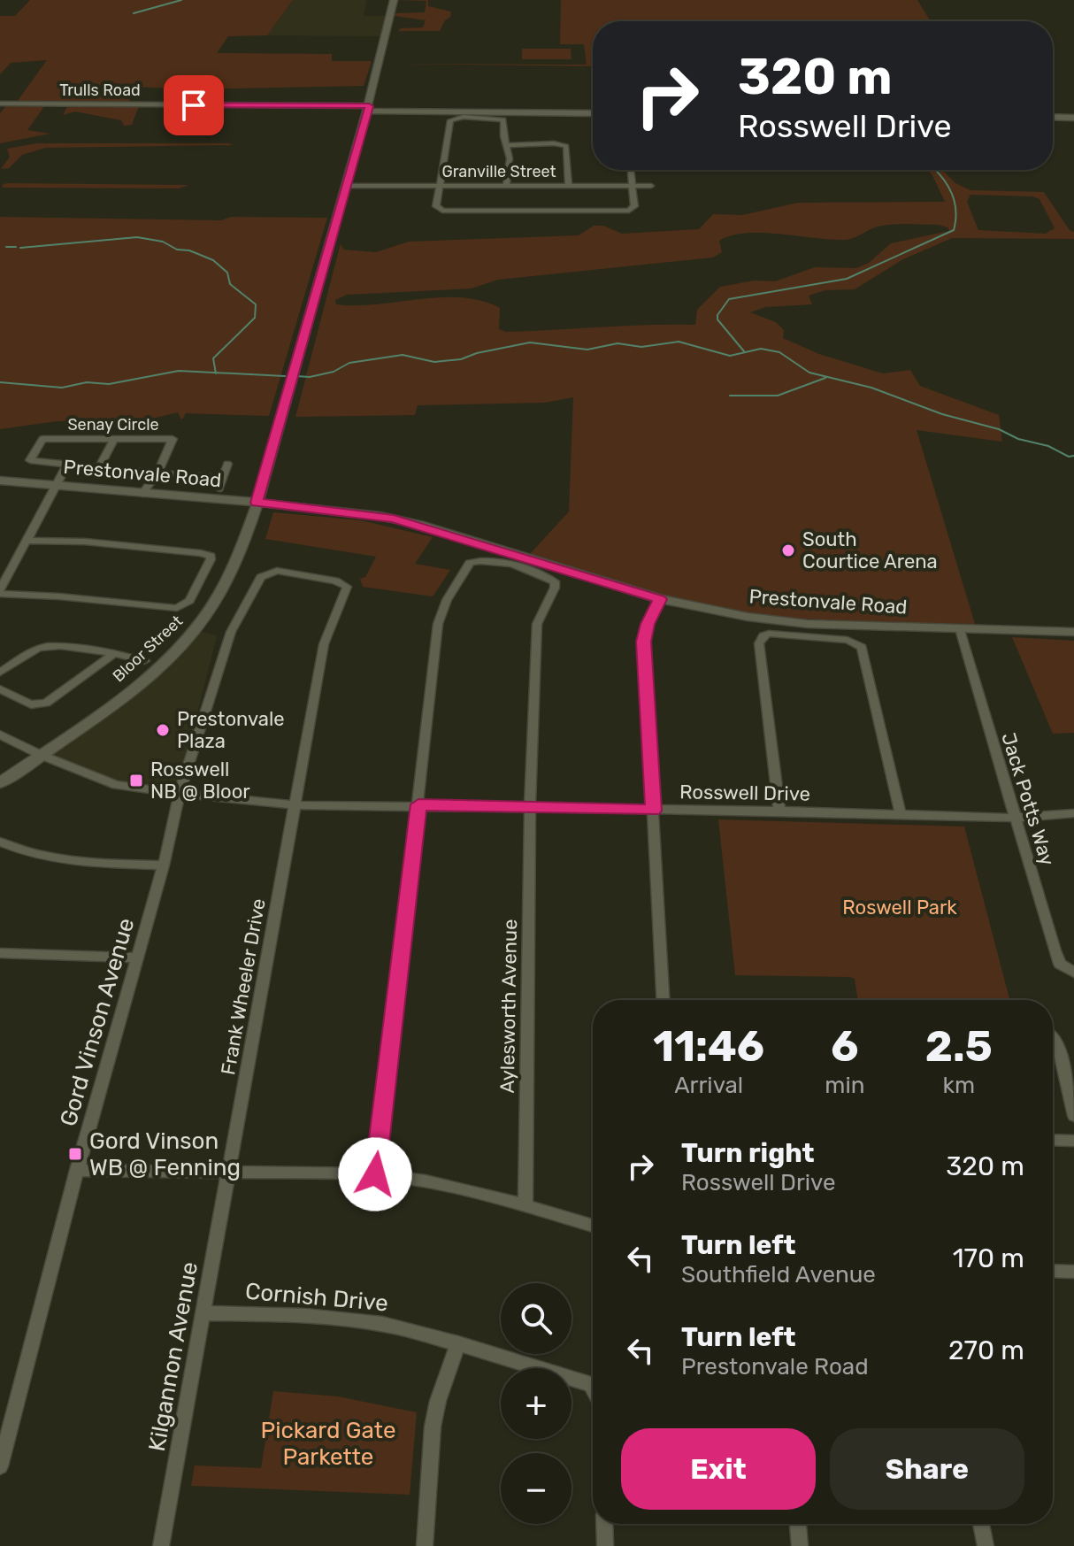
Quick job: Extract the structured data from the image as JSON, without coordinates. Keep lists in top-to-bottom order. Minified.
{"streets":{"main road":["Trulls Road","Prestonvale Road","Bloor Street"],"street":["Granville Street","Senay Circle","Rosswell Drive","Jack Potts Way","Frank Wheeler Drive","Aylesworth Avenue","Gord Vinson Avenue","Cornish Drive","Kilgannon Avenue"]},"crossings":[["Trulls Road","Bloor Street"],["Granville Street","Bloor Street"],["Senay Circle","Prestonvale Road"],["Prestonvale Road","Bloor Street"],["Prestonvale Road","Jack Potts Way"],["Bloor Street","Rosswell Drive"],["Rosswell Drive","Jack Potts Way"],["Rosswell Drive","Frank Wheeler Drive"],["Rosswell Drive","Aylesworth Avenue"],["Rosswell Drive","Gord Vinson Avenue"],["Frank Wheeler Drive","Gord Vinson Avenue"],["Frank Wheeler Drive","Kilgannon Avenue"],["Cornish Drive","Kilgannon Avenue"]],"parks":["Roswell Park","Pickard Gate Parkette"],"places":{"other":["South Courtice Arena","Prestonvale Plaza"],"transit":["Rosswell NB @ Bloor","Gord Vinson WB @ Fenning"]},"page":{"turn":["320 m","Rosswell Drive"],"eta":["11:46","Arrival","6","min","2.5","km"],"list":[{"name":"Turn right","note":"Rosswell Drive","value":"320 m"},{"name":"Turn left","note":"Southfield Avenue","value":"170 m"},{"name":"Turn left","note":"Prestonvale Road","value":"270 m"}],"map_buttons":["+","−"],"buttons":["Exit","Share"]}}
